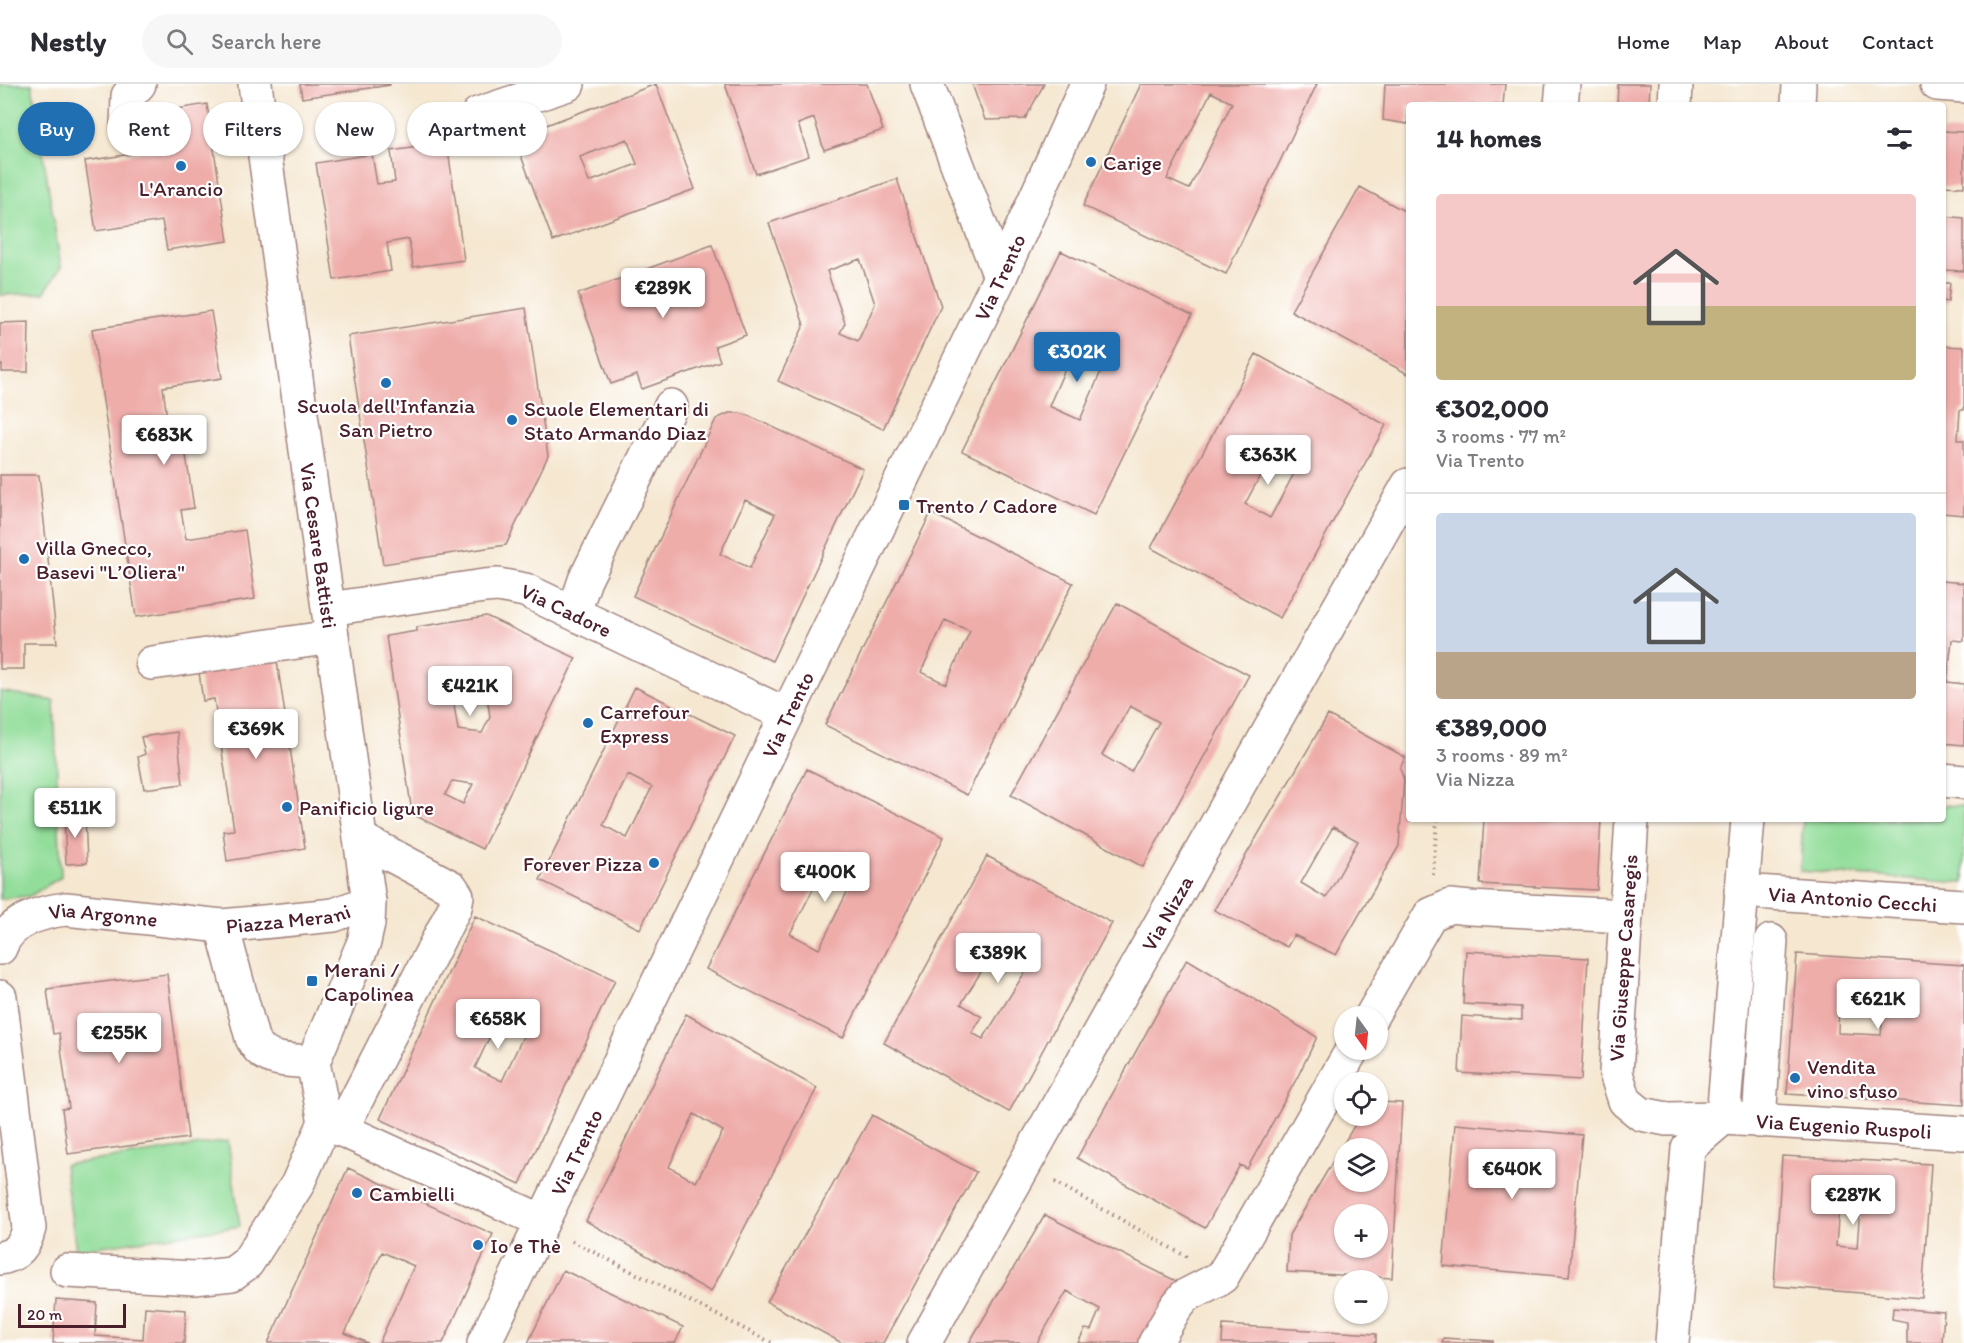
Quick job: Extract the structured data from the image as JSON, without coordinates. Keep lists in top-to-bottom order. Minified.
{"streets":{"street":["Via Trento","Via Cesare Battisti","Via Cadore","Via Antonio Cecchi","Via Nizza","Via Argonne","Piazza Merani","Via Giuseppe Casaregis","Via Eugenio Ruspoli"]},"crossings":[["Via Trento","Via Cadore"],["Via Cesare Battisti","Via Cadore"],["Via Cesare Battisti","Piazza Merani"],["Via Argonne","Piazza Merani"],["Via Giuseppe Casaregis","Via Eugenio Ruspoli"]],"places":{"other":["Carige","L'Arancio","Scuola dell'Infanzia San Pietro","Scuole Elementari di Stato Armando Diaz","Villa Gnecco, Basevi \"L’Oliera\"","Carrefour Express","Panificio ligure","Forever Pizza","Vendita vino sfuso","Cambielli","Io e Thè"],"transit":["Trento / Cadore","Merani / Capolinea"]},"scale_bar":"20 m","north":"bottom","page":{"header":"Nestly","search":"Search here","nav":["Home","Map","About","Contact"],"chip":["Buy","Rent","Filters","New","Apartment"],"heading":"14 homes","list":[{"name":"€302,000","note":"3 rooms · 77 m² · Via Trento"},{"name":"€389,000","note":"3 rooms · 89 m² · Via Nizza"}],"price":["€289K","€302K","€683K","€363K","€421K","€369K","€511K","€400K","€389K","€621K","€658K","€255K","€640K","€287K"],"map_buttons":["+","−"],"scale":"20 m"}}
